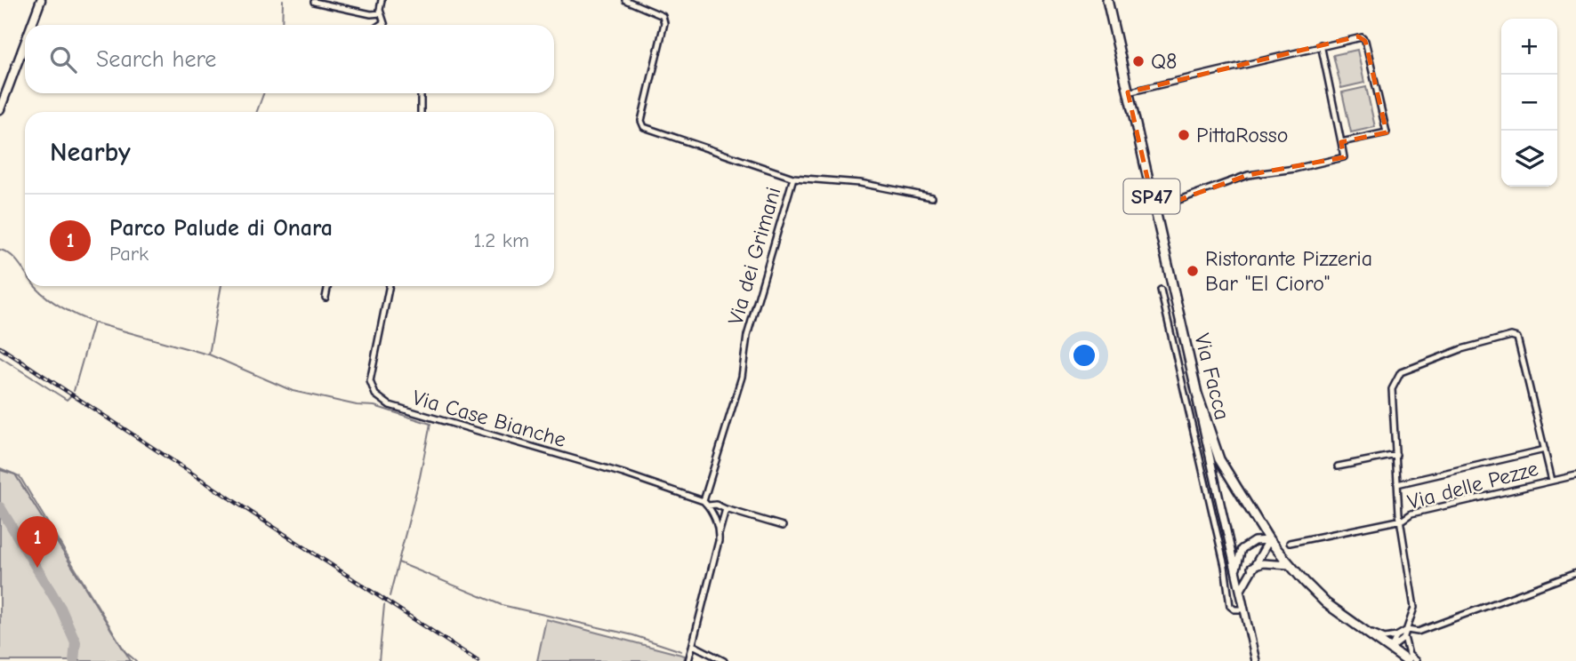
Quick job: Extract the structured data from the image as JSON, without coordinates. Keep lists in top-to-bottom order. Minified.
{"streets":{"main road":["SP47","Via Facca"],"street":["Via dei Grimani","Via Case Bianche","Via delle Pezze"]},"crossings":[["SP47","Via Facca"],["Via dei Grimani","Via Case Bianche"]],"places":["Q8","PittaRosso","Ristorante Pizzeria Bar \"El Cioro\""],"page":{"map_buttons":["+","−"],"search":"Search here","heading":"Nearby","list":[{"mark":"1","name":"Parco Palude di Onara","note":"Park","value":"1.2 km"}],"pins":"1"}}
